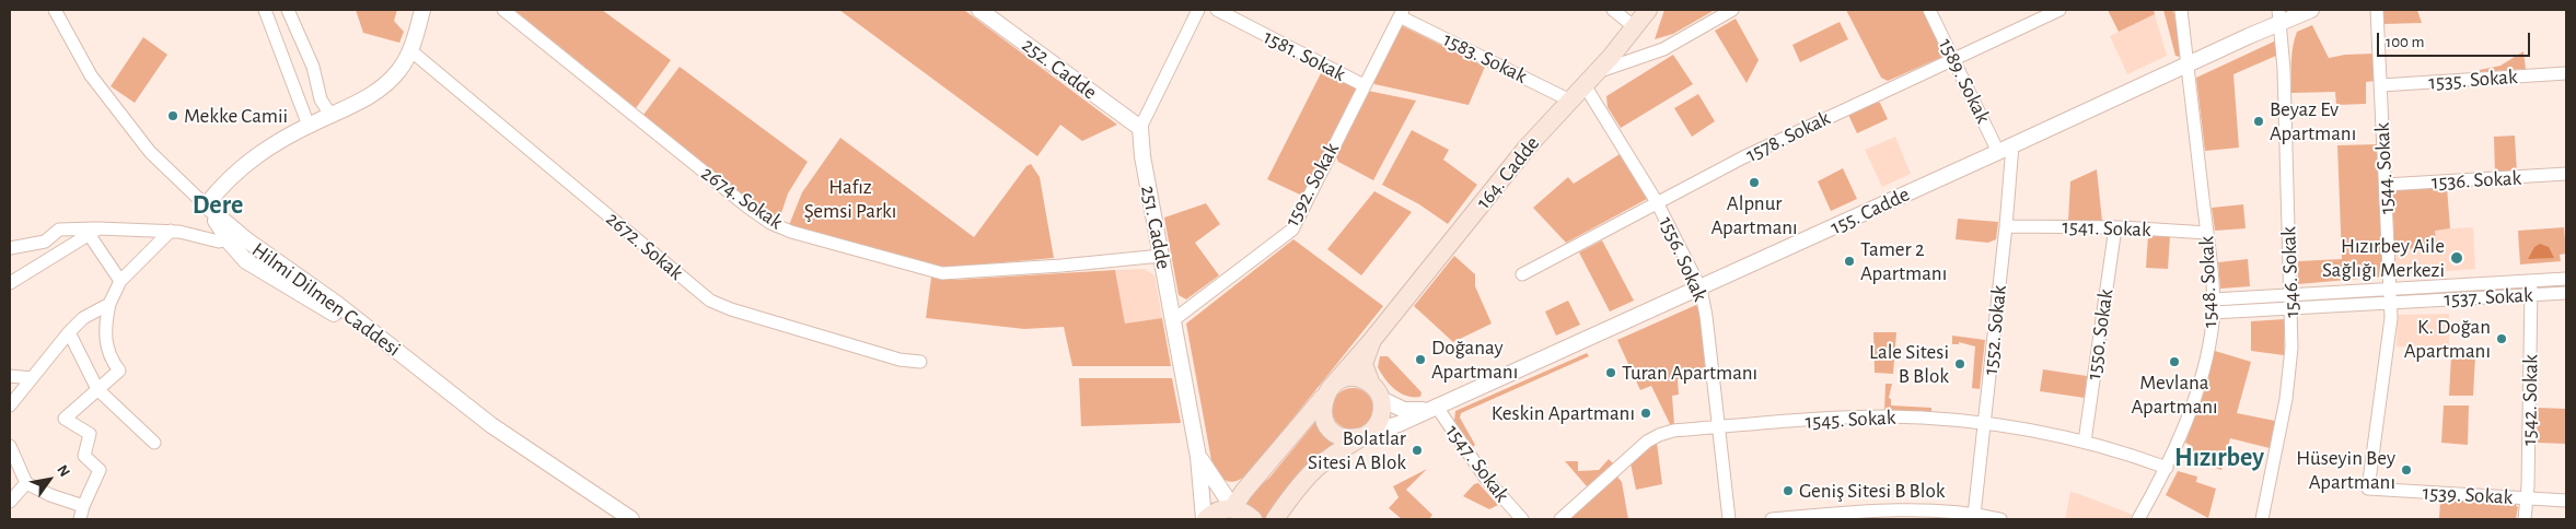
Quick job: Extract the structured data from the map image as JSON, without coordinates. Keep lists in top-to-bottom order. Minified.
{"streets":{"main road":["164. Cadde"],"street":["1581. Sokak","1583. Sokak","252. Cadde","1535. Sokak","1589. Sokak","1578. Sokak","1544. Sokak","1536. Sokak","1592. Sokak","2674. Sokak","155. Cadde","251. Cadde","1541. Sokak","2672. Sokak","1556. Sokak","1546. Sokak","1548. Sokak","1537. Sokak","Hilmi Dilmen Caddesi","1552. Sokak","1550. Sokak","1542. Sokak","1545. Sokak","1547. Sokak","1539. Sokak"]},"crossings":[["1581. Sokak","1592. Sokak"],["1583. Sokak","164. Cadde"],["1583. Sokak","1592. Sokak"],["252. Cadde","251. Cadde"],["1535. Sokak","1544. Sokak"],["1589. Sokak","1578. Sokak"],["1589. Sokak","155. Cadde"],["1578. Sokak","1556. Sokak"],["1544. Sokak","1536. Sokak"],["1544. Sokak","1537. Sokak"],["1544. Sokak","1539. Sokak"],["164. Cadde","155. Cadde"],["164. Cadde","1556. Sokak"],["1592. Sokak","251. Cadde"],["2674. Sokak","251. Cadde"],["155. Cadde","1556. Sokak"],["155. Cadde","1546. Sokak"],["155. Cadde","1548. Sokak"],["155. Cadde","1552. Sokak"],["155. Cadde","1547. Sokak"],["1541. Sokak","1548. Sokak"],["1541. Sokak","1552. Sokak"],["1541. Sokak","1550. Sokak"],["1556. Sokak","1545. Sokak"],["1546. Sokak","1537. Sokak"],["1548. Sokak","1537. Sokak"],["1548. Sokak","1545. Sokak"],["1537. Sokak","1542. Sokak"],["1552. Sokak","1545. Sokak"],["1550. Sokak","1545. Sokak"],["1542. Sokak","1539. Sokak"]],"districts":["Dere","Hızırbey"],"parks":["Hafız Şemsi Parkı"],"places":["Mekke Camii","Beyaz Ev Apartmanı","Alpnur Apartmanı","Hızırbey Aile Sağlığı Merkezi","Tamer 2 Apartmanı","K. Doğan Apartmanı","Doğanay Apartmanı","Mevlana Apartmanı","Lale Sitesi B Blok","Turan Apartmanı","Keskin Apartmanı","Bolatlar Sitesi A Blok","Hüseyin Bey Apartmanı","Geniş Sitesi B Blok"],"scale_bar":"100 m","north":"top right"}
